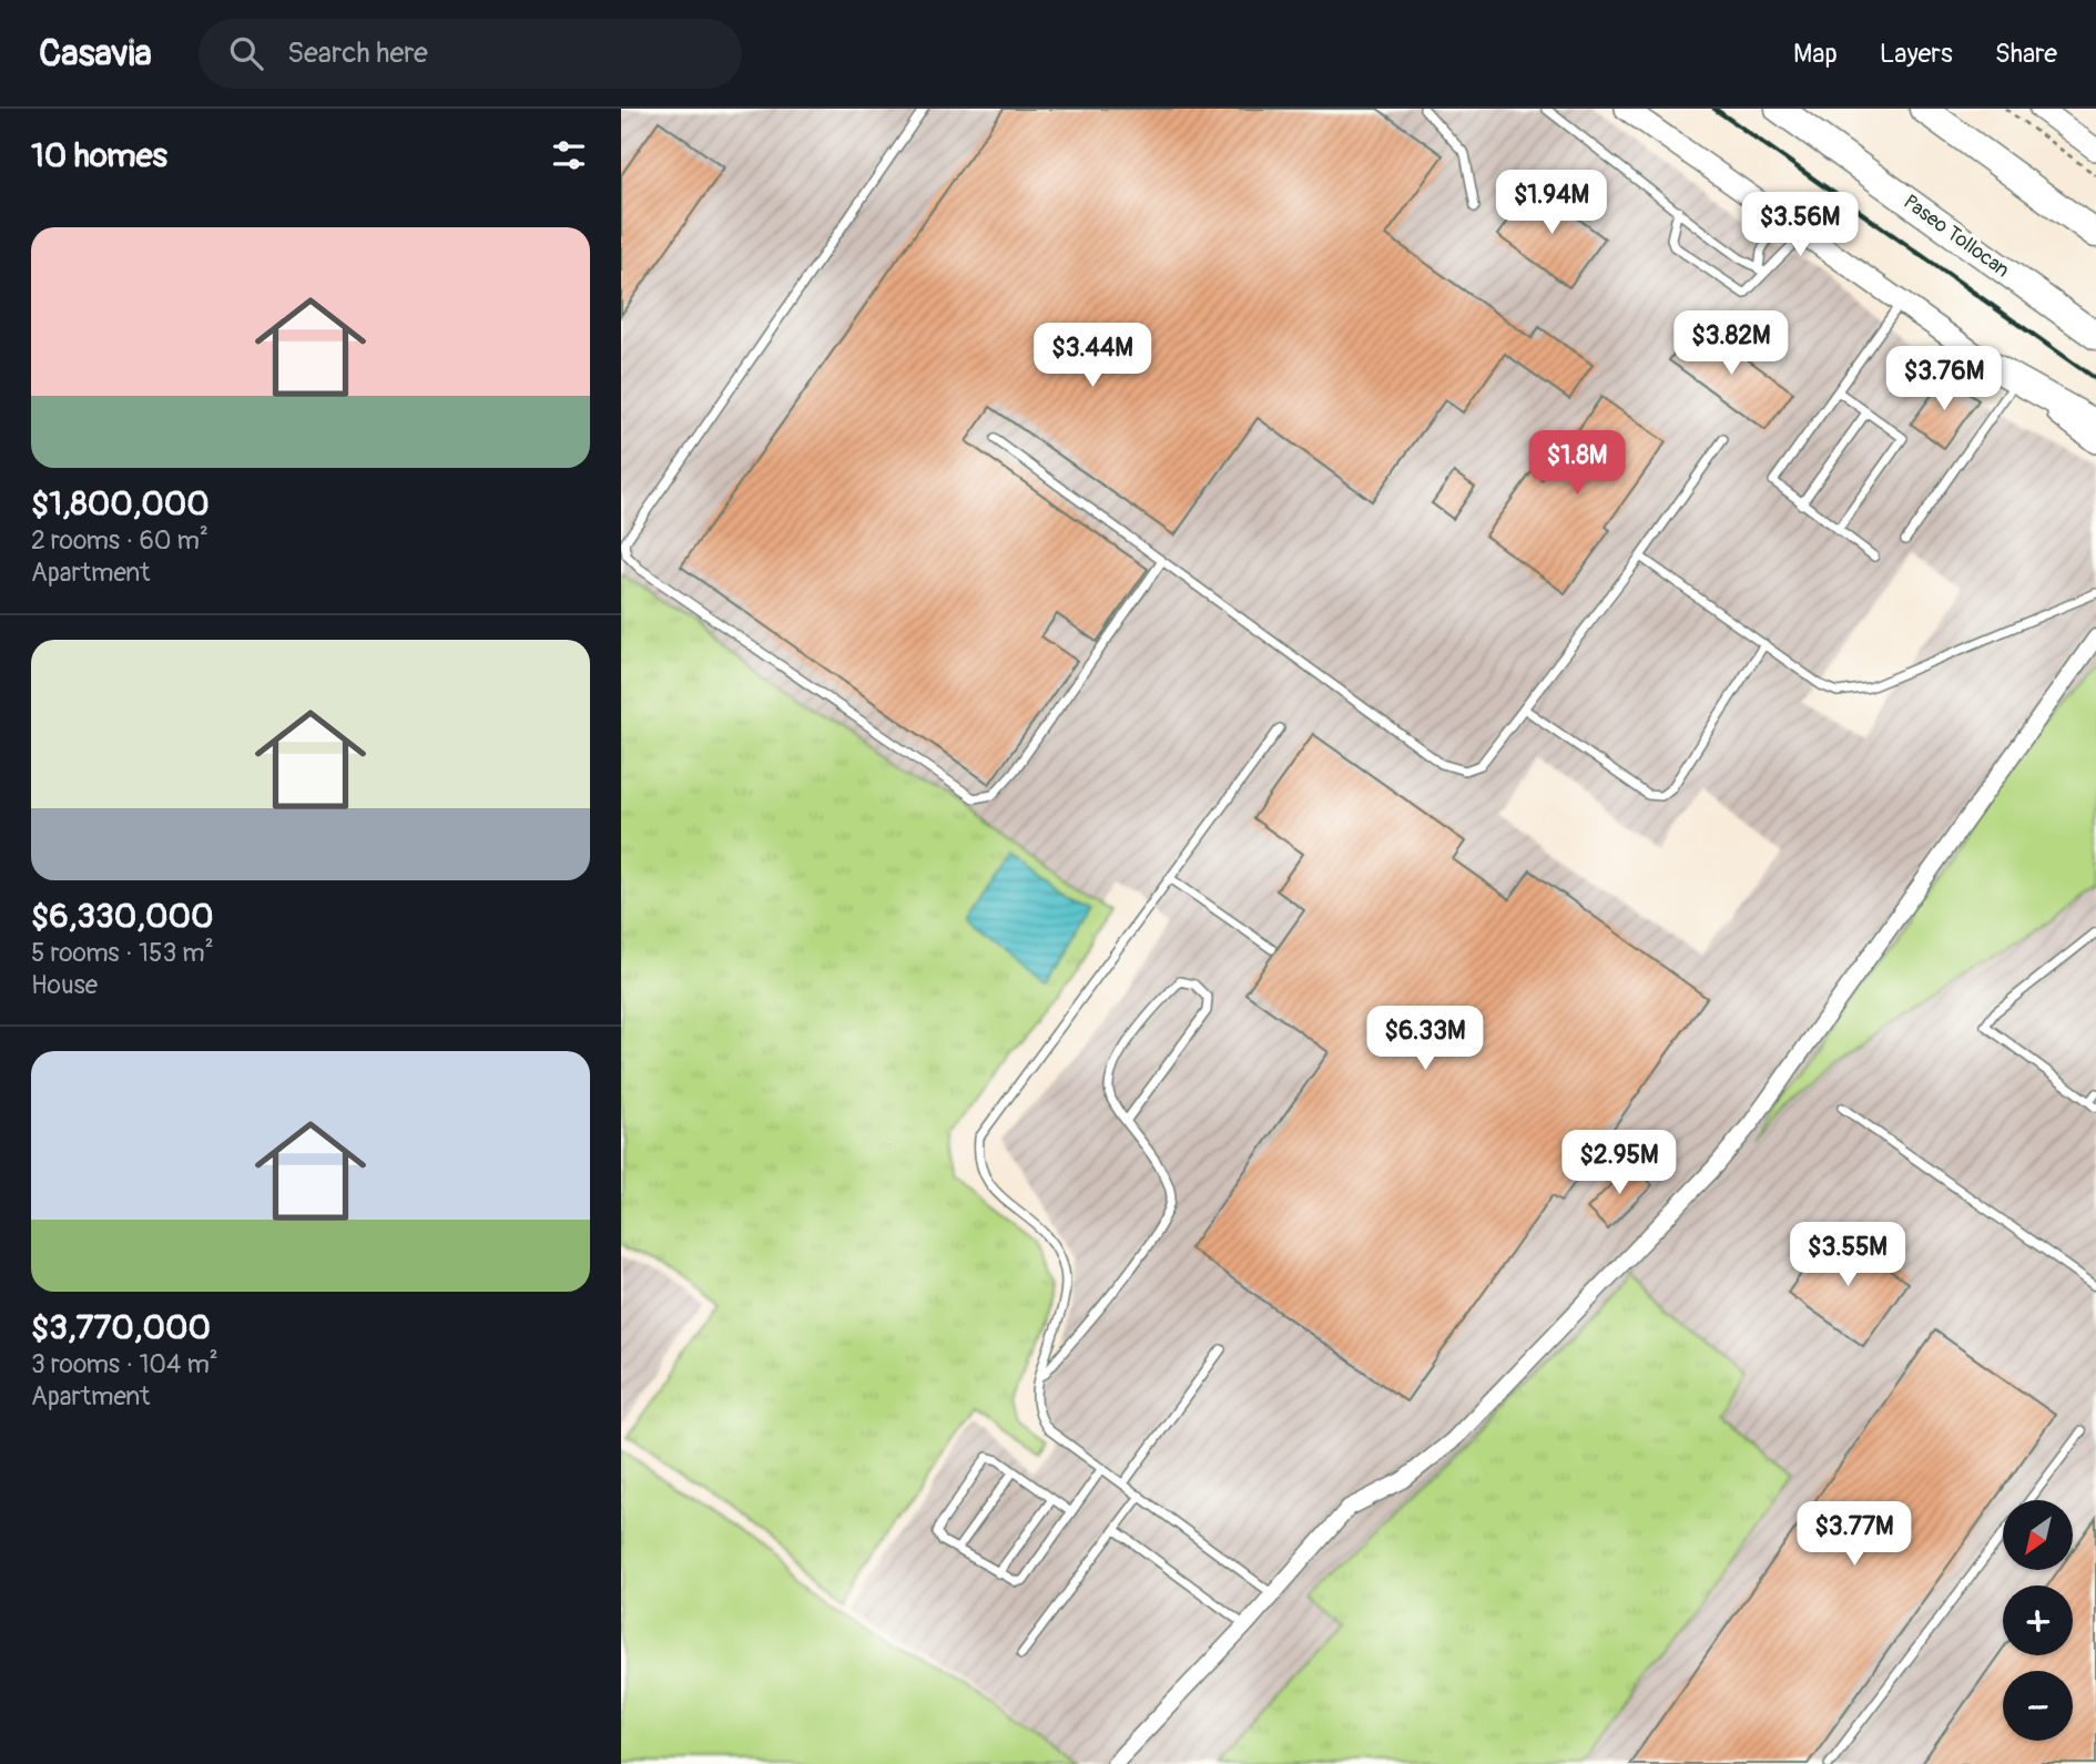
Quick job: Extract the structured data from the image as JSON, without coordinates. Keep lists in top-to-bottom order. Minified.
{"streets":{"highway":["Paseo Tollocan"]},"north":"bottom left","page":{"header":"Casavia","search":"Search here","nav":["Map","Layers","Share"],"heading":"10 homes","price":["$1.94M","$3.56M","$3.82M","$3.44M","$3.76M","$1.8M","$6.33M","$2.95M","$3.55M","$3.77M"],"list":[{"name":"$1,800,000","note":"2 rooms · 60 m² · Apartment"},{"name":"$6,330,000","note":"5 rooms · 153 m² · House"},{"name":"$3,770,000","note":"3 rooms · 104 m² · Apartment"}],"map_buttons":["+","−"]}}
